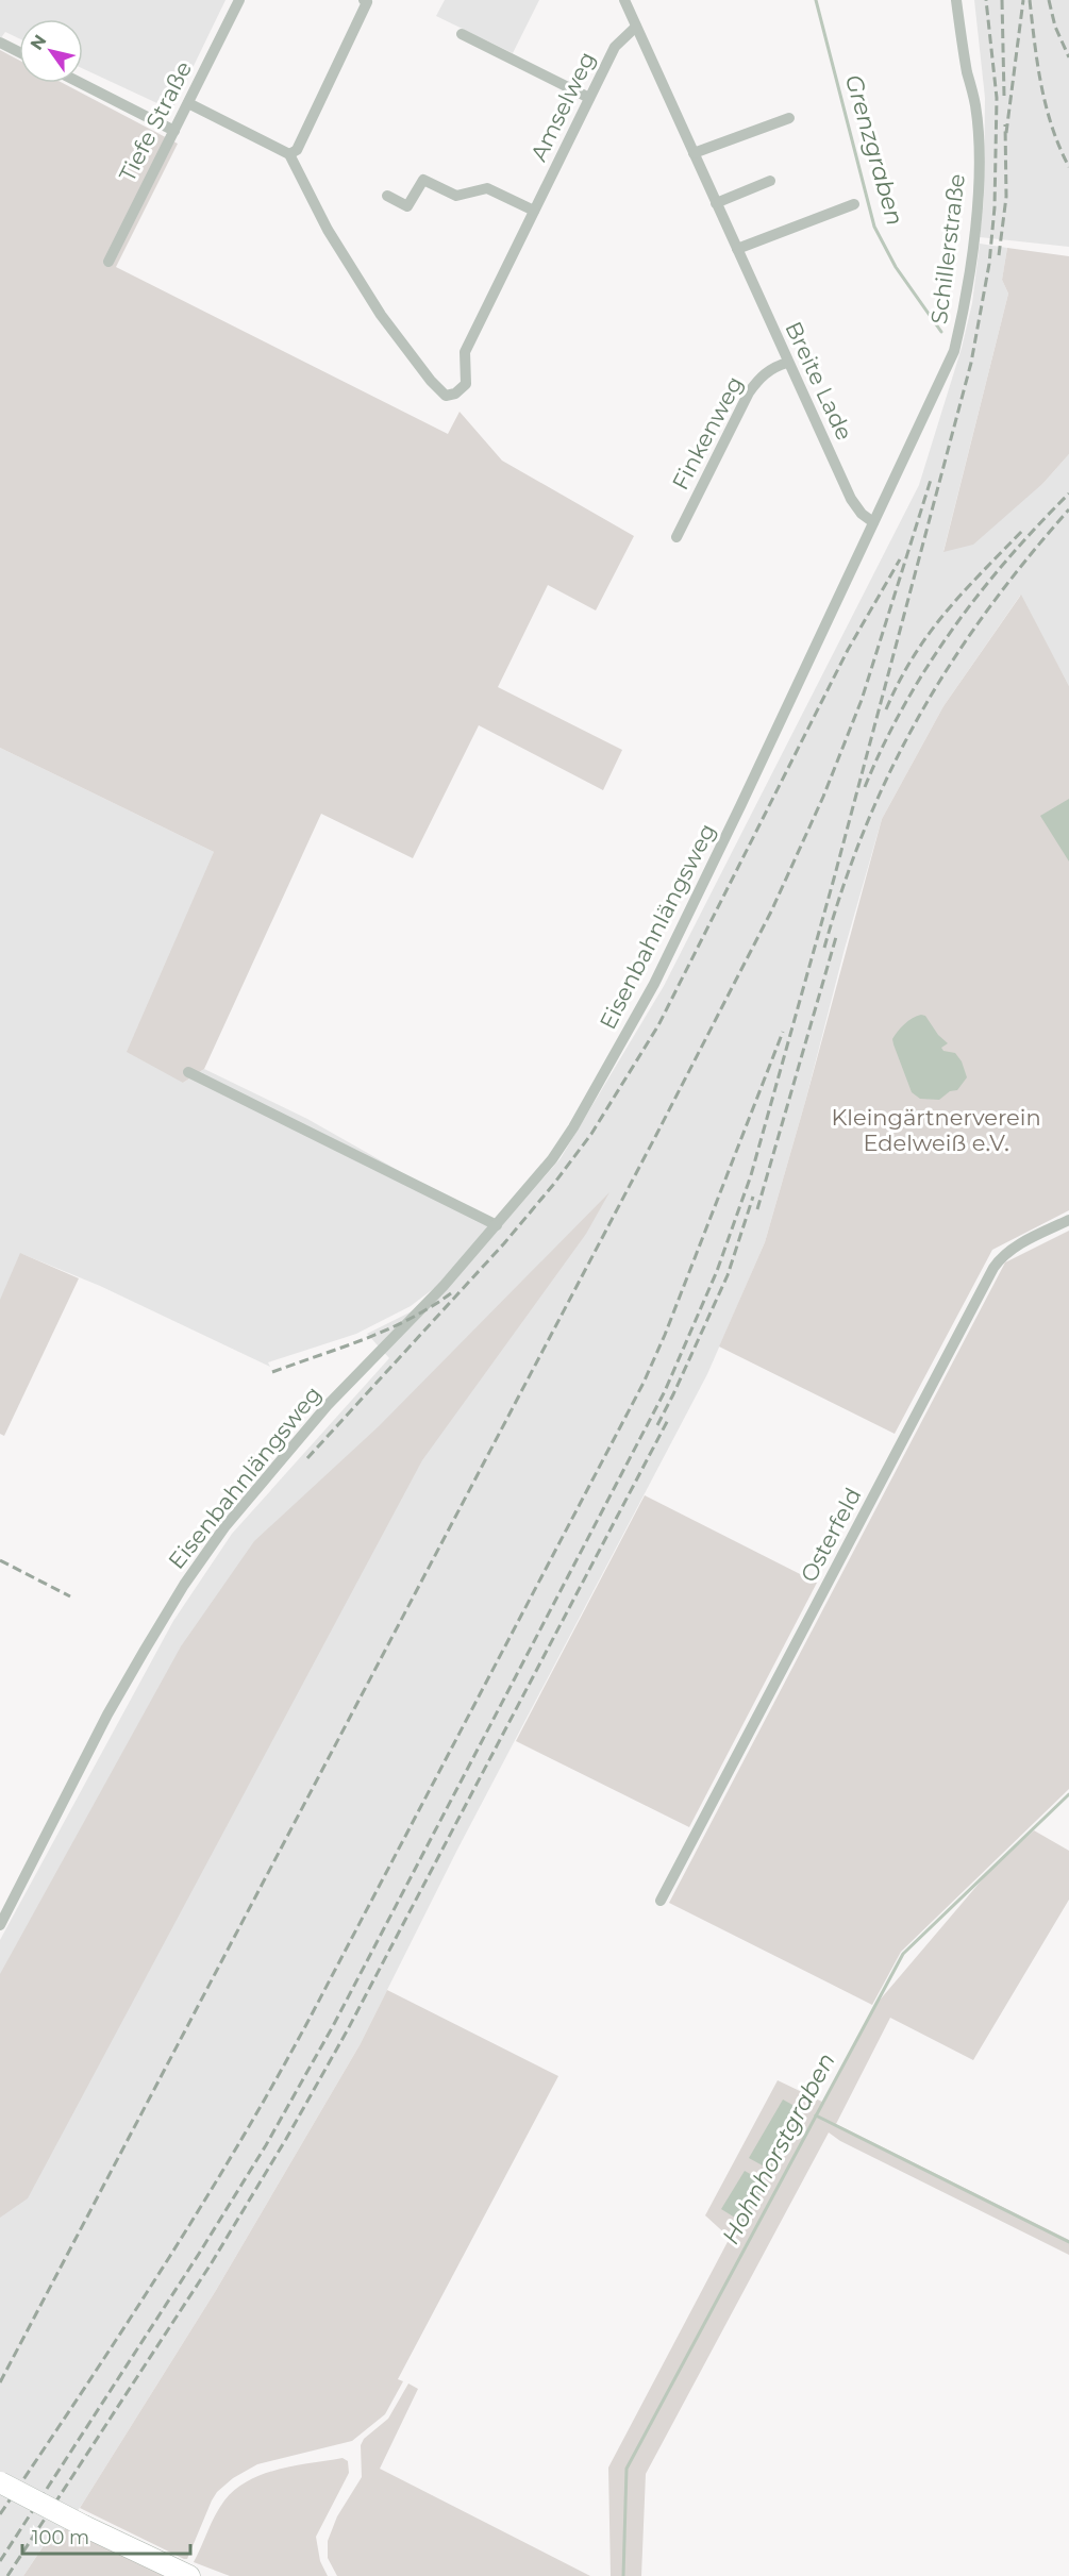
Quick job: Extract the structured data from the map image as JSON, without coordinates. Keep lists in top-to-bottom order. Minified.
{"streets":{"street":["Amselweg","Tiefe Straße","Schillerstraße","Breite Lade","Finkenweg","Eisenbahnlängsweg","Osterfeld"]},"crossings":[["Amselweg","Breite Lade"],["Schillerstraße","Breite Lade"],["Schillerstraße","Eisenbahnlängsweg"],["Breite Lade","Finkenweg"]],"water":["Grenzgraben","Hohnhorstgraben"],"parks":["Kleingärtnerverein Edelweiß e.V."],"scale_bar":"100 m","north":"top left"}
